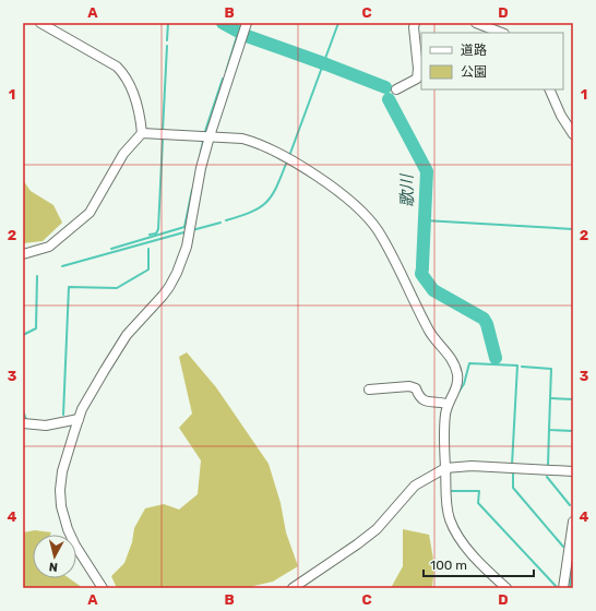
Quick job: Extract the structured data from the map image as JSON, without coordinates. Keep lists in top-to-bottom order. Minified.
{"water":["歌川"],"legend":["道路","公園"],"scale_bar":"100 m","north":"bottom","grid":{"columns":["A","B","C","D"],"rows":["1","2","3","4"]}}
